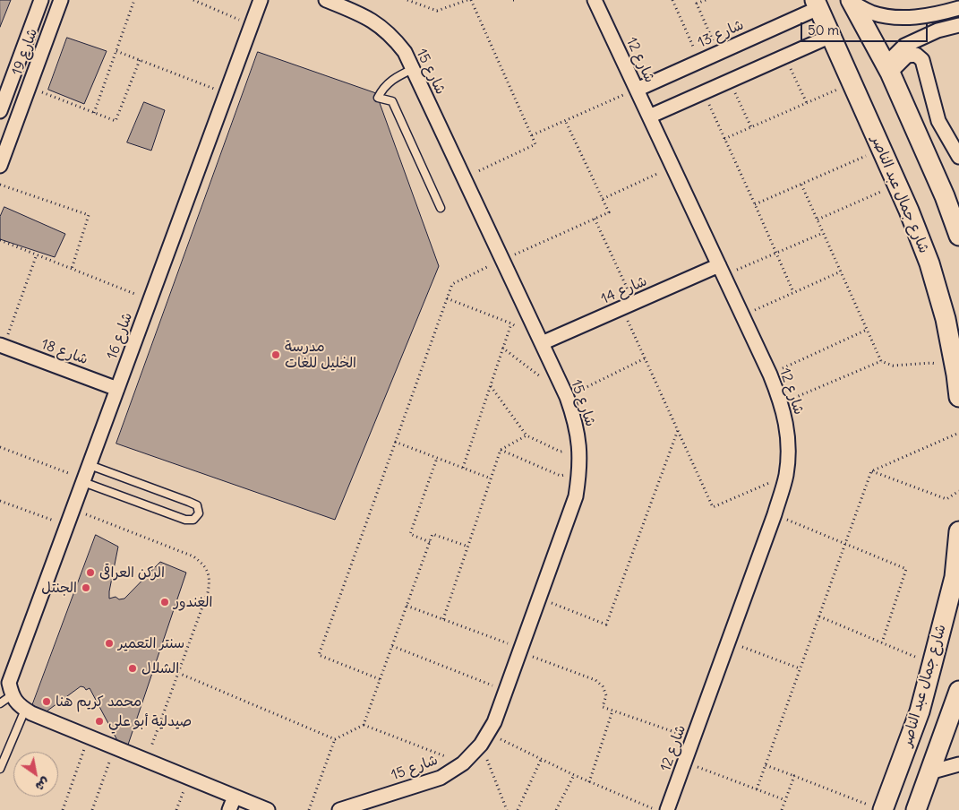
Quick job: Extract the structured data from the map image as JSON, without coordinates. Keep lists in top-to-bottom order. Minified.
{"streets":{"main road":["شارع جمال عبد الناصر"],"street":["شارع 13","شارع 19","شارع 12","شارع 15","شارع 14","شارع 16","شارع 18"]},"crossings":[["شارع 13","شارع 12"],["شارع 13","شارع جمال عبد الناصر"],["شارع 12","شارع 14"],["شارع 15","شارع 14"],["شارع 16","شارع 18"]],"places":["مدرسة الخليل للغات","الركن العراقى","الجنتل","الغندور","سنتر التعمير","الشلال","محمد كريم هنا","صيدلية أبو علي"],"scale_bar":"50 m","north":"bottom right"}
